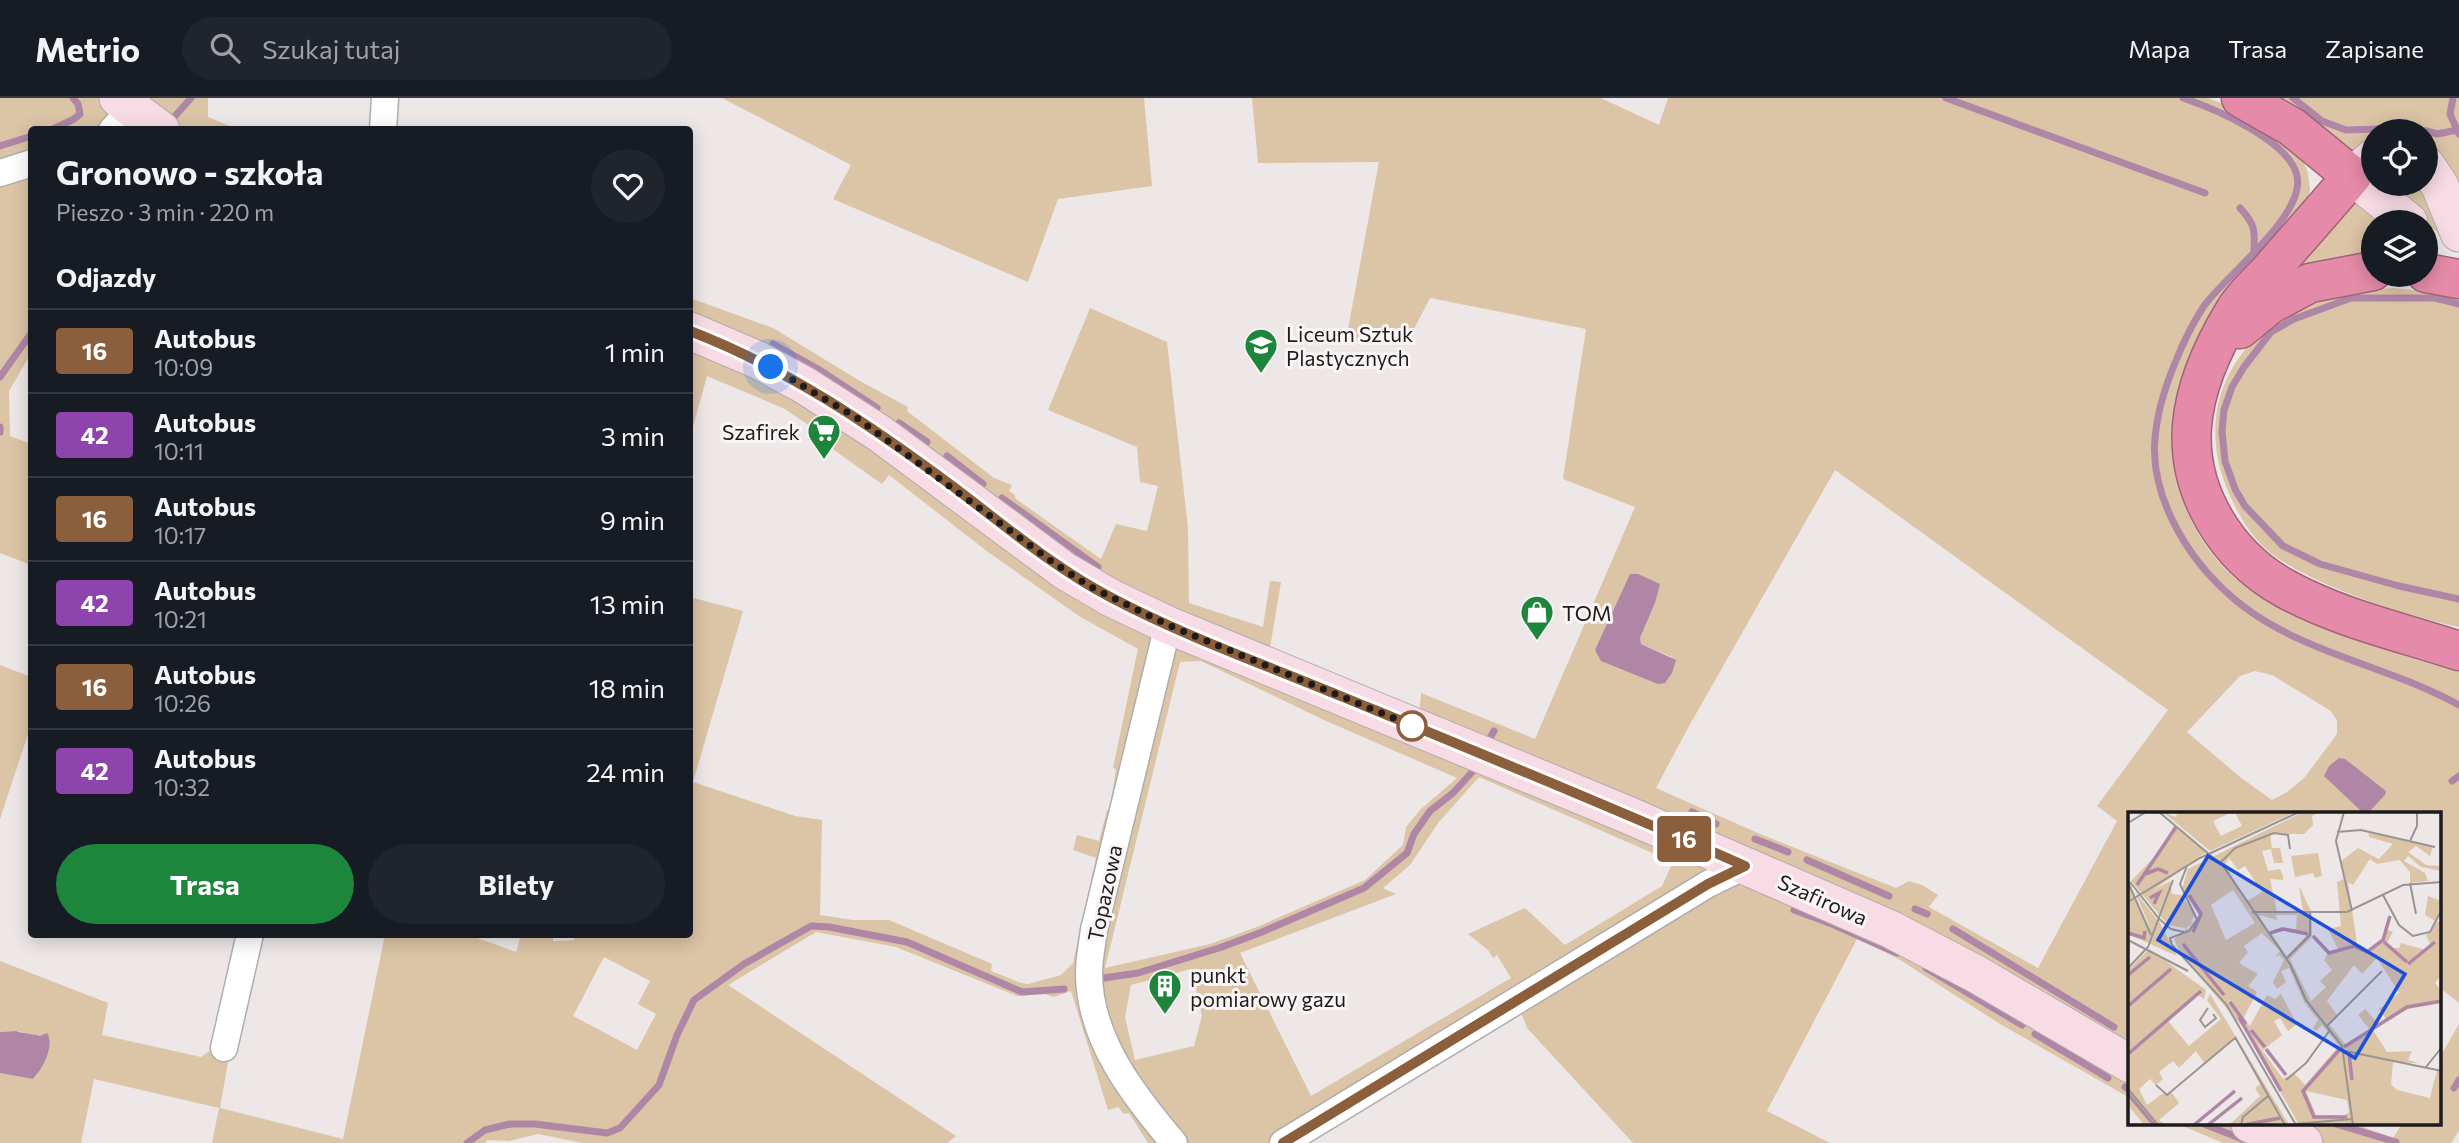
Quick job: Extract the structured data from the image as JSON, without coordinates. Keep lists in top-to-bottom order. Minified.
{"streets":{"street":["Topazowa","Szafirowa"]},"crossings":[["Topazowa","Szafirowa"]],"places":{"school or university":["Liceum Sztuk Plastycznych"],"supermarket":["Szafirek"],"shop":["TOM"],"building":["punkt pomiarowy gazu"]},"lines":["bus line 16"],"page":{"header":"Metrio","search":"Szukaj tutaj","nav":["Mapa","Trasa","Zapisane"],"on_map":"16","heading":[["Gronowo - szkoła","Pieszo · 3 min · 220 m"],"Odjazdy"],"list":[{"mark":"16","name":"Autobus","note":"10:09","value":"1 min"},{"mark":"42","name":"Autobus","note":"10:11","value":"3 min"},{"mark":"16","name":"Autobus","note":"10:17","value":"9 min"},{"mark":"42","name":"Autobus","note":"10:21","value":"13 min"},{"mark":"16","name":"Autobus","note":"10:26","value":"18 min"},{"mark":"42","name":"Autobus","note":"10:32","value":"24 min"}],"buttons":["Trasa","Bilety"]}}
